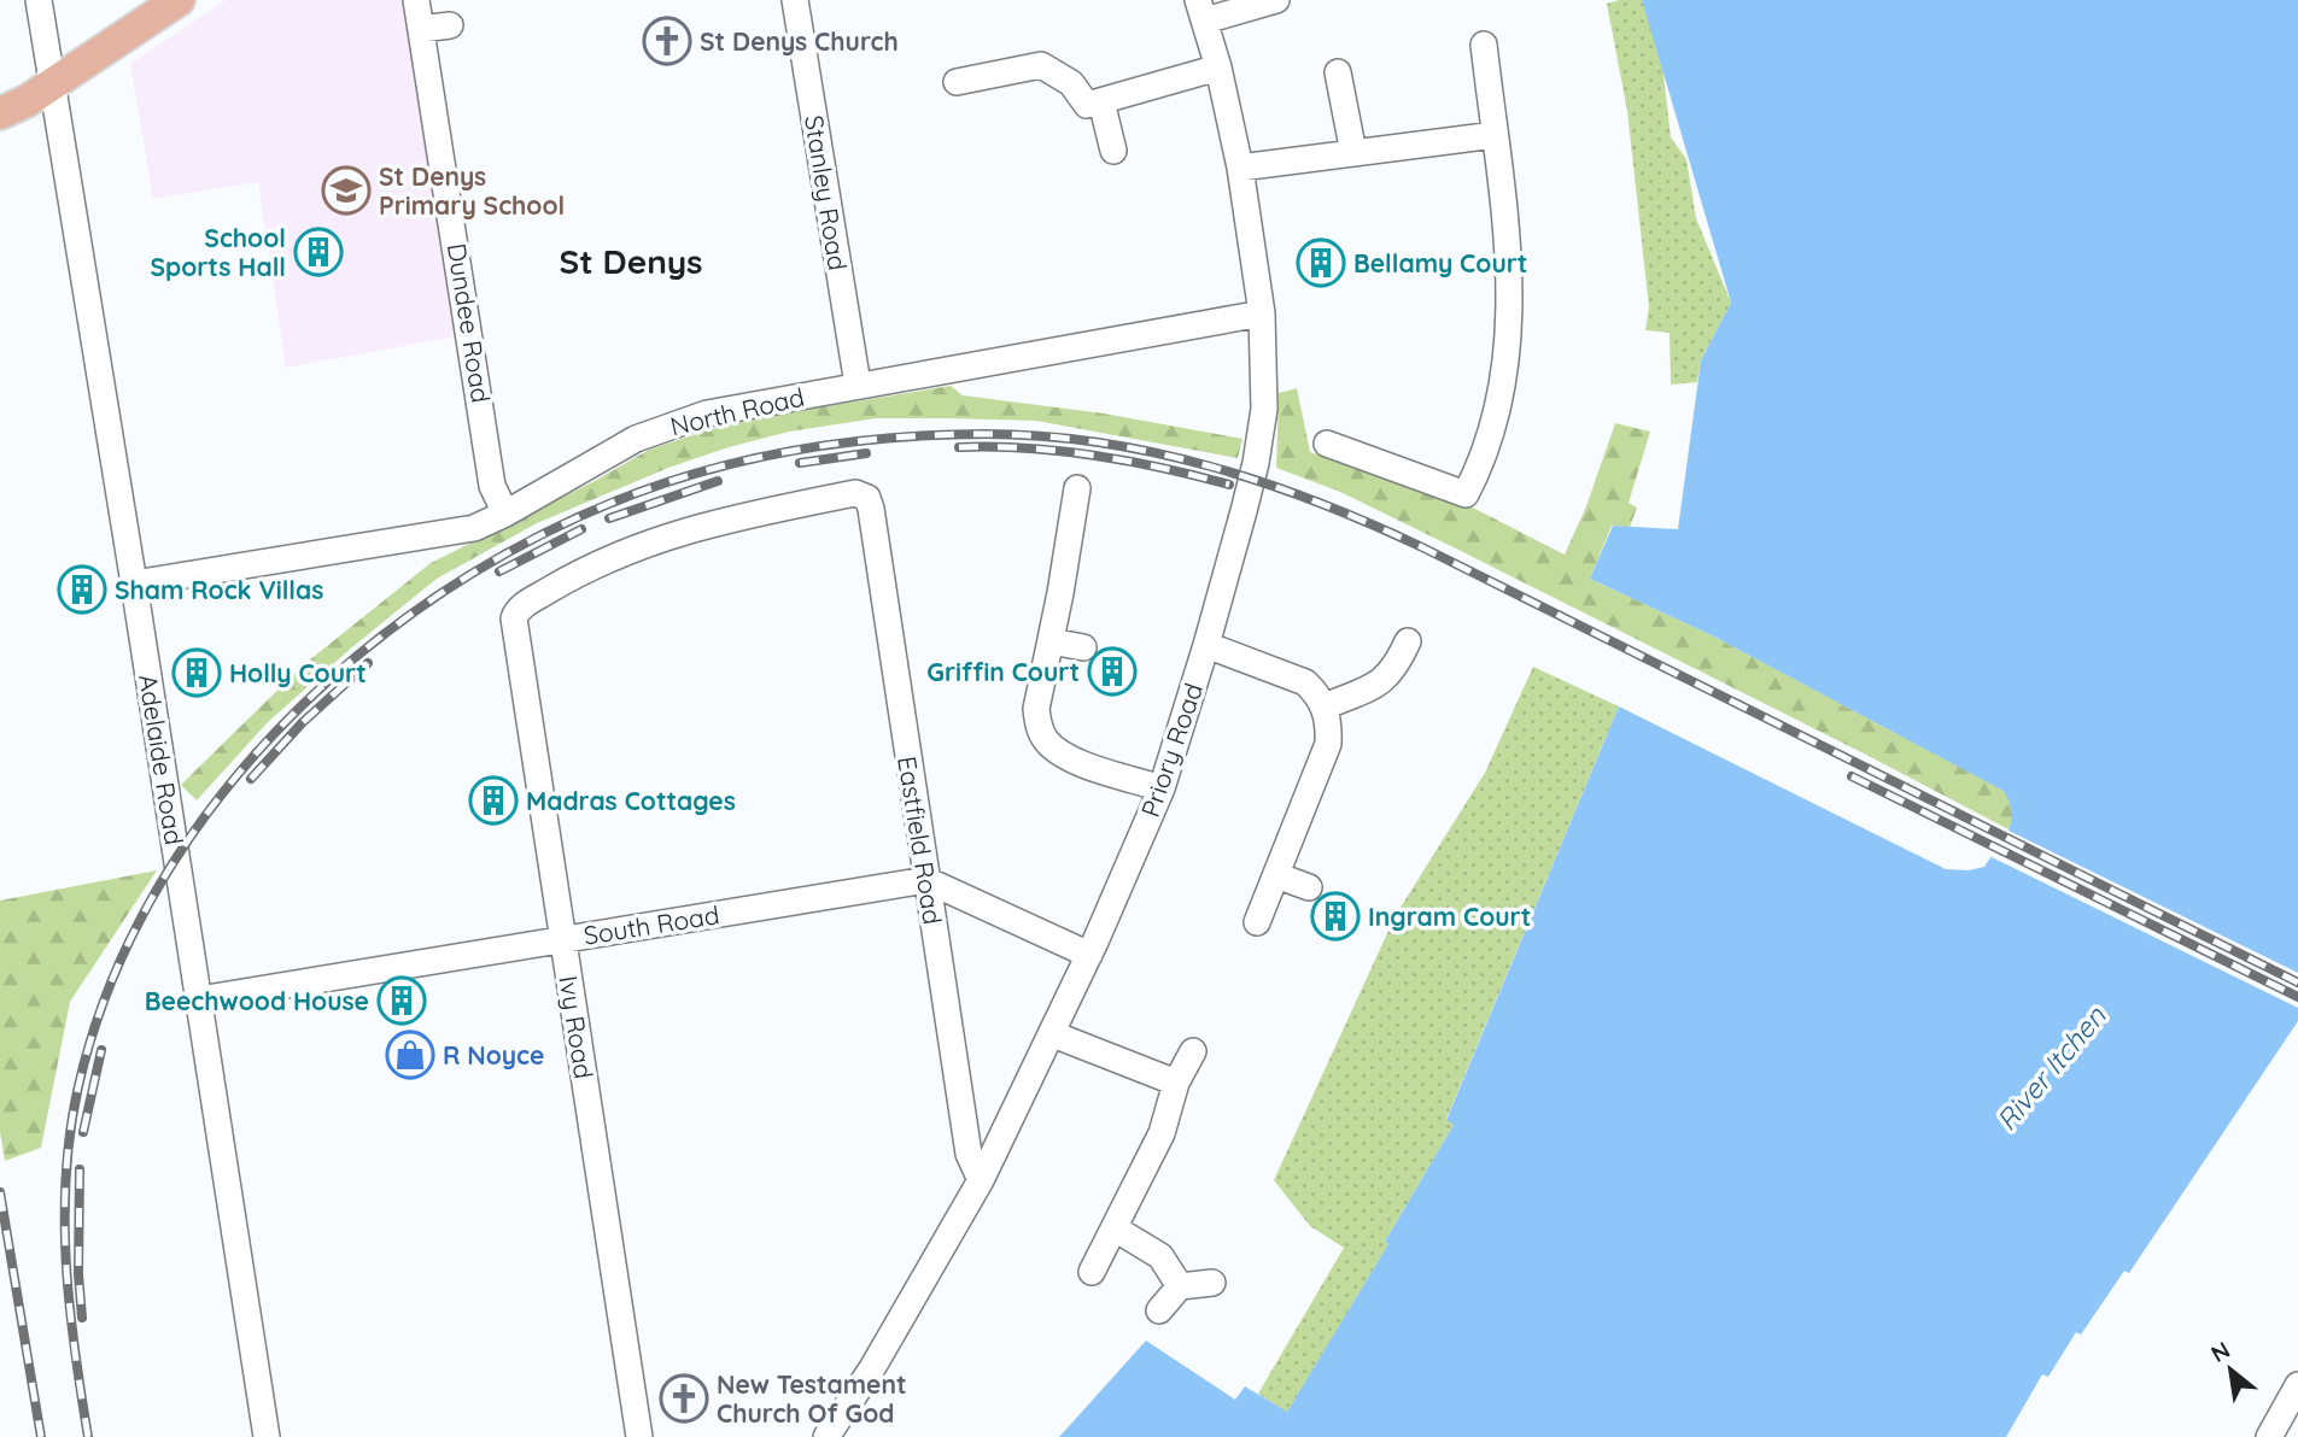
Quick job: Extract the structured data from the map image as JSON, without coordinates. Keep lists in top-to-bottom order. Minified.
{"streets":{"street":["Stanley Road","Dundee Road","North Road","Priory Road","Adelaide Road","Eastfield Road","South Road","Ivy Road"]},"crossings":[["Stanley Road","North Road"],["Dundee Road","North Road"],["North Road","Priory Road"],["North Road","Adelaide Road"],["Priory Road","Eastfield Road"],["Adelaide Road","South Road"],["Eastfield Road","South Road"],["Eastfield Road","Ivy Road"],["South Road","Ivy Road"]],"districts":["St Denys"],"water":["River Itchen"],"places":{"church":["St Denys Church","New Testament Church Of God"],"school or university":["St Denys Primary School"],"building":["School Sports Hall","Bellamy Court","Sham Rock Villas","Griffin Court","Holly Court","Madras Cottages","Ingram Court","Beechwood House"],"shop":["R Noyce"]},"north":"top left"}
